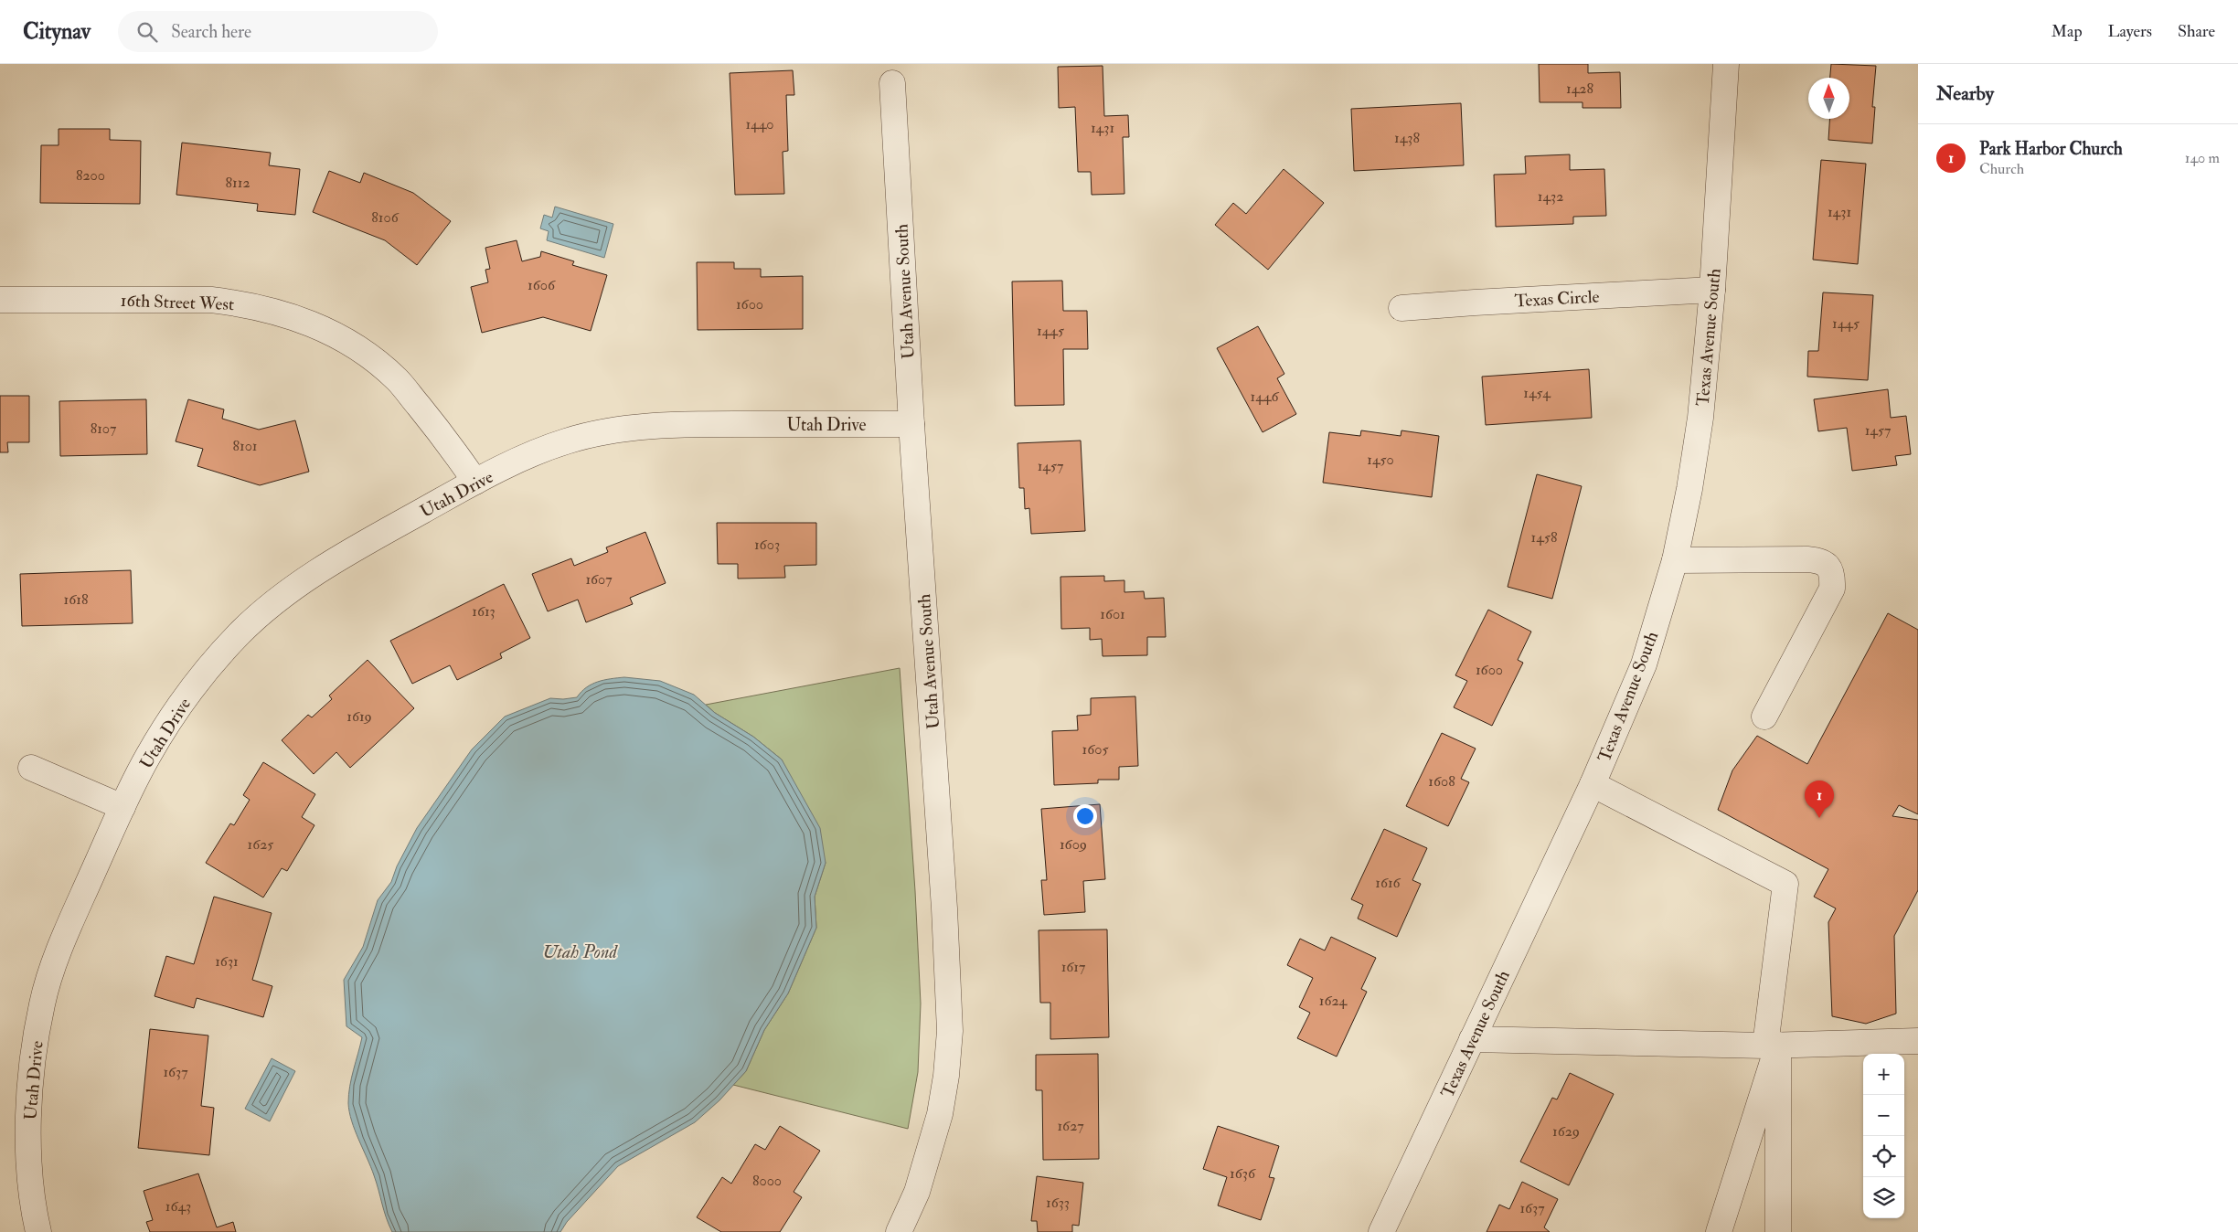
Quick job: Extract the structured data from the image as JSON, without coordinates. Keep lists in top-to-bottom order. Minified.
{"streets":{"street":["Utah Avenue South","Texas Circle","16th Street West","Texas Avenue South","Utah Drive"]},"crossings":[["Utah Avenue South","Utah Drive"],["Texas Circle","Texas Avenue South"],["16th Street West","Utah Drive"]],"water":["Utah Pond"],"house_numbers":["1428","1440","1431","1438","8200","8112","1432","1431","8106","1606","1600","1445","1445","1454","1446","8107","1457","8101","1450","1457","1458","1603","1607","1618","1613","1601","1600","1619","1605","1608","1625","1609","1616","1631","1617","1624","1637","1627","1629","1636","8000","1633","1643","1637"],"north":"top","page":{"header":"Citynav","search":"Search here","nav":["Map","Layers","Share"],"heading":"Nearby","list":[{"mark":"1","name":"Park Harbor Church","note":"Church","value":"140 m"}],"pins":"1","map_buttons":["+","−"]}}
